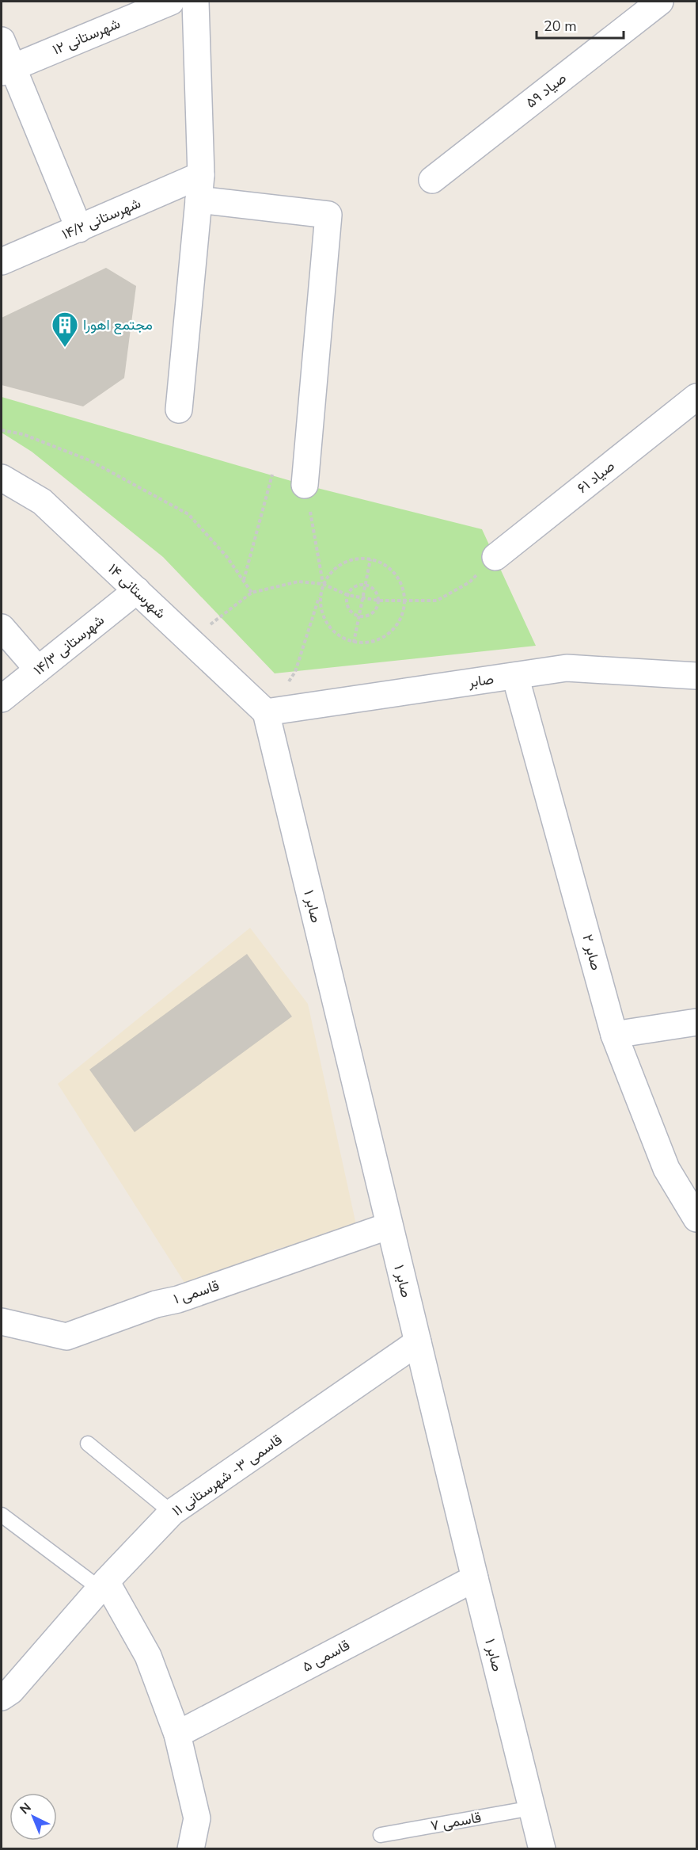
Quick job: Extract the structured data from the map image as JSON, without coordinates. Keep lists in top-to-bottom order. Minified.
{"streets":{"street":["شهرستانی ۱۲","صیاد ۵۹","شهرستانی ۱۴/۲","صیاد ۶۱","شهرستانی ۱۴","شهرستانی ۱۴/۳","صابر","صابر ۱","صابر ۲","قاسمی ۱","قاسمی ۳- شهرستانی ۱۱","قاسمی ۵"],"lane":["قاسمی ۷"]},"crossings":[["شهرستانی ۱۴","شهرستانی ۱۴/۳"],["شهرستانی ۱۴","صابر"],["شهرستانی ۱۴","صابر ۱"],["صابر","صابر ۱"],["صابر","صابر ۲"],["صابر ۱","قاسمی ۱"],["صابر ۱","قاسمی ۳- شهرستانی ۱۱"],["صابر ۱","قاسمی ۵"],["صابر ۱","قاسمی ۷"]],"places":{"building":["مجتمع اهورا"]},"scale_bar":"20 m","north":"top left"}
